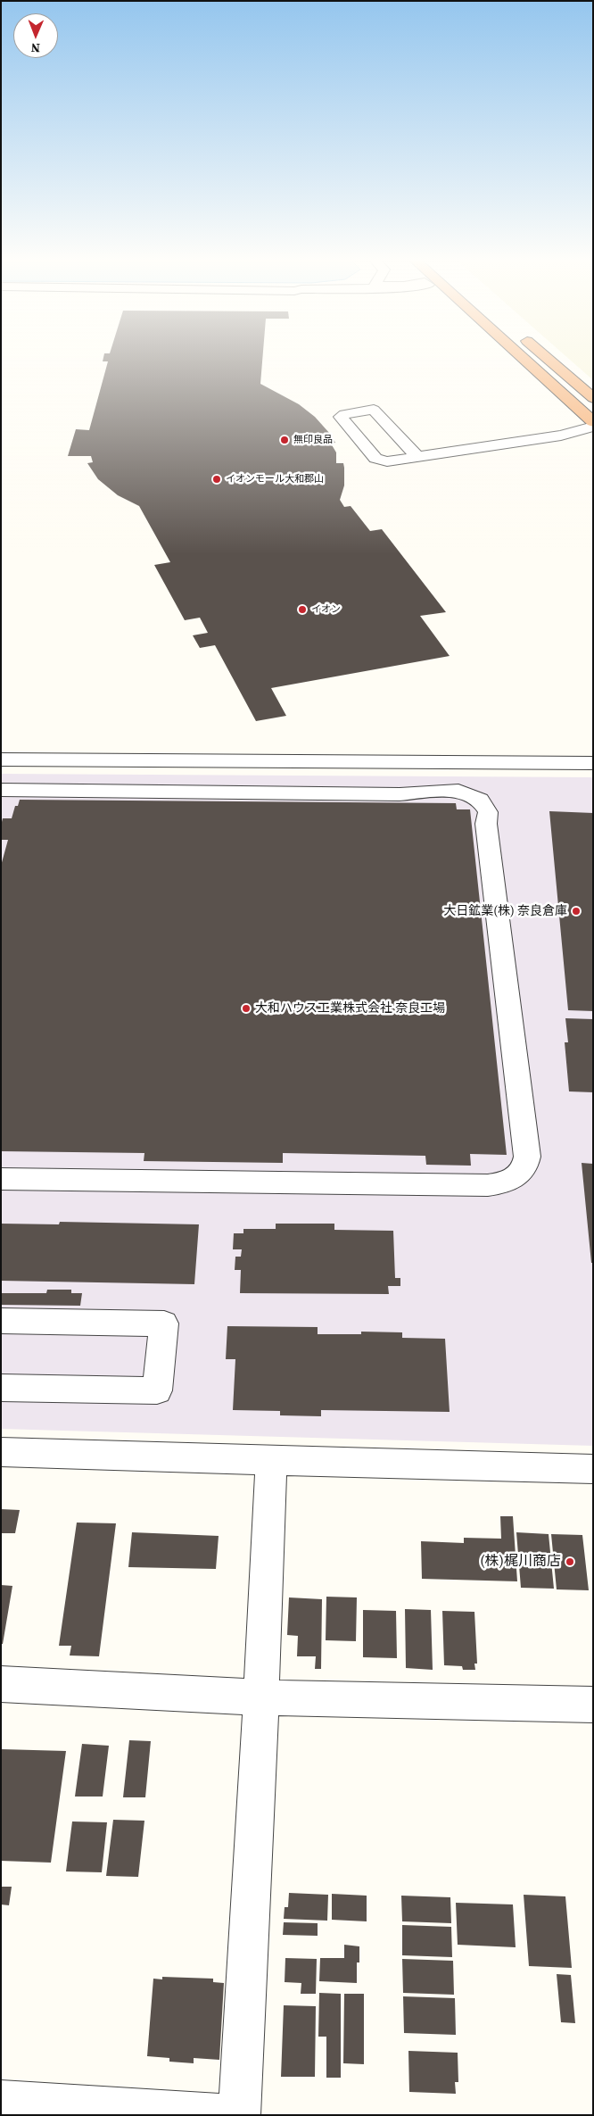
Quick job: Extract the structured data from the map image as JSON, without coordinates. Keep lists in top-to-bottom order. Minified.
{"places":["無印良品","イオンモール大和郡山","イオン","大日鉱業(株) 奈良倉庫","大和ハウス工業株式会社 奈良工場","(株)梶川商店"],"north":"bottom"}
